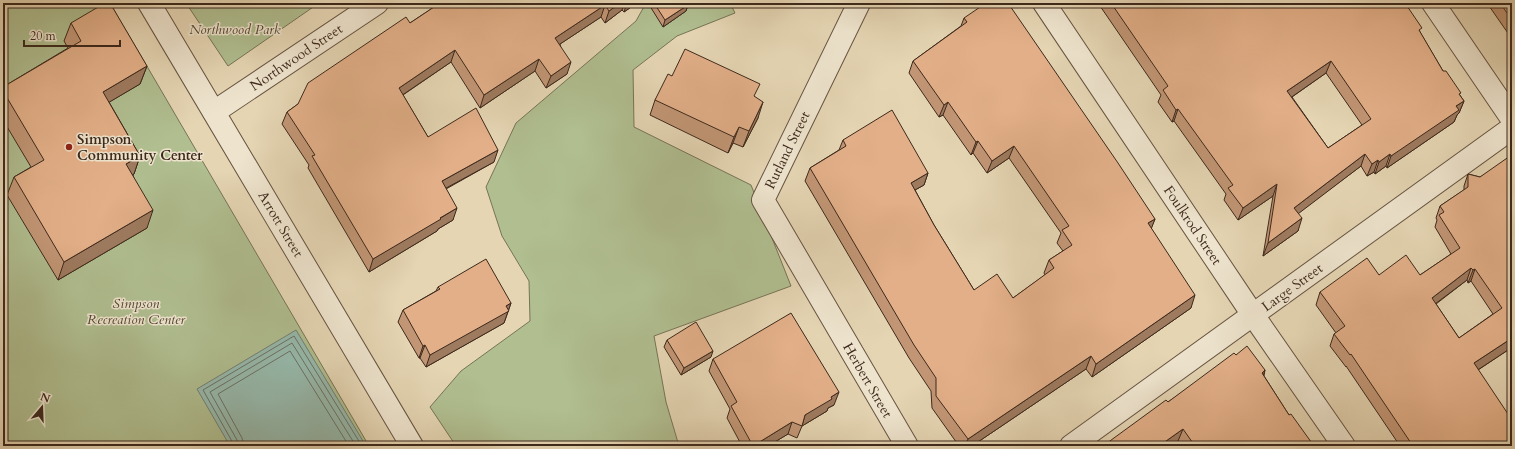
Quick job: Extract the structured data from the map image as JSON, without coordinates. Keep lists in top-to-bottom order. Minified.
{"streets":{"street":["Northwood Street","Rutland Street","Arrott Street","Foulkrod Street","Large Street","Herbert Street"]},"crossings":[["Northwood Street","Arrott Street"],["Rutland Street","Herbert Street"],["Foulkrod Street","Large Street"]],"parks":["Northwood Park","Simpson Recreation Center"],"places":["Simpson Community Center"],"scale_bar":"20 m","north":"top"}
